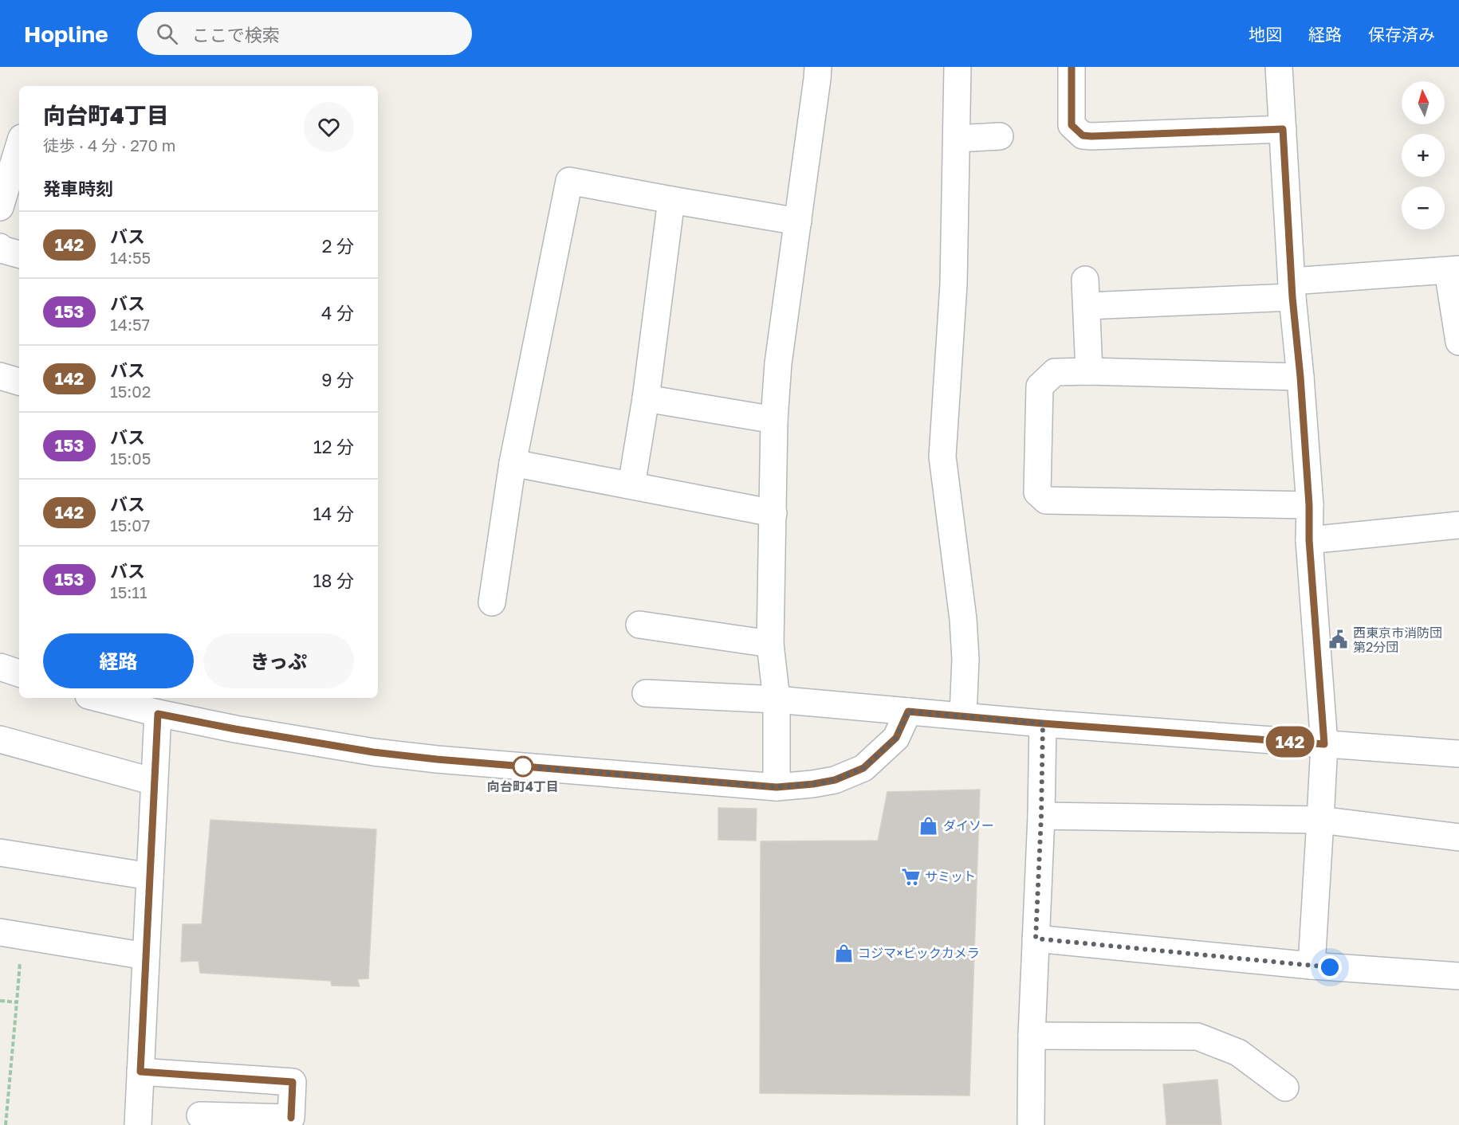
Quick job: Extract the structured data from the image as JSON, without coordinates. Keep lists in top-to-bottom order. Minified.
{"places":{"public building":["西東京市消防団 第2分団"],"other":["向台町4丁目"],"shop":["ダイソー","コジマ×ビックカメラ"],"supermarket":["サミット"]},"lines":["bus line 142"],"north":"top","page":{"header":"Hopline","search":"ここで検索","nav":["地図","経路","保存済み"],"on_map":"142","map_buttons":["+","−"],"heading":[["向台町4丁目","徒歩 · 4 分 · 270 m"],"発車時刻"],"list":[{"mark":"142","name":"バス","note":"14:55","value":"2 分"},{"mark":"153","name":"バス","note":"14:57","value":"4 分"},{"mark":"142","name":"バス","note":"15:02","value":"9 分"},{"mark":"153","name":"バス","note":"15:05","value":"12 分"},{"mark":"142","name":"バス","note":"15:07","value":"14 分"},{"mark":"153","name":"バス","note":"15:11","value":"18 分"}],"buttons":["経路","きっぷ"]}}
